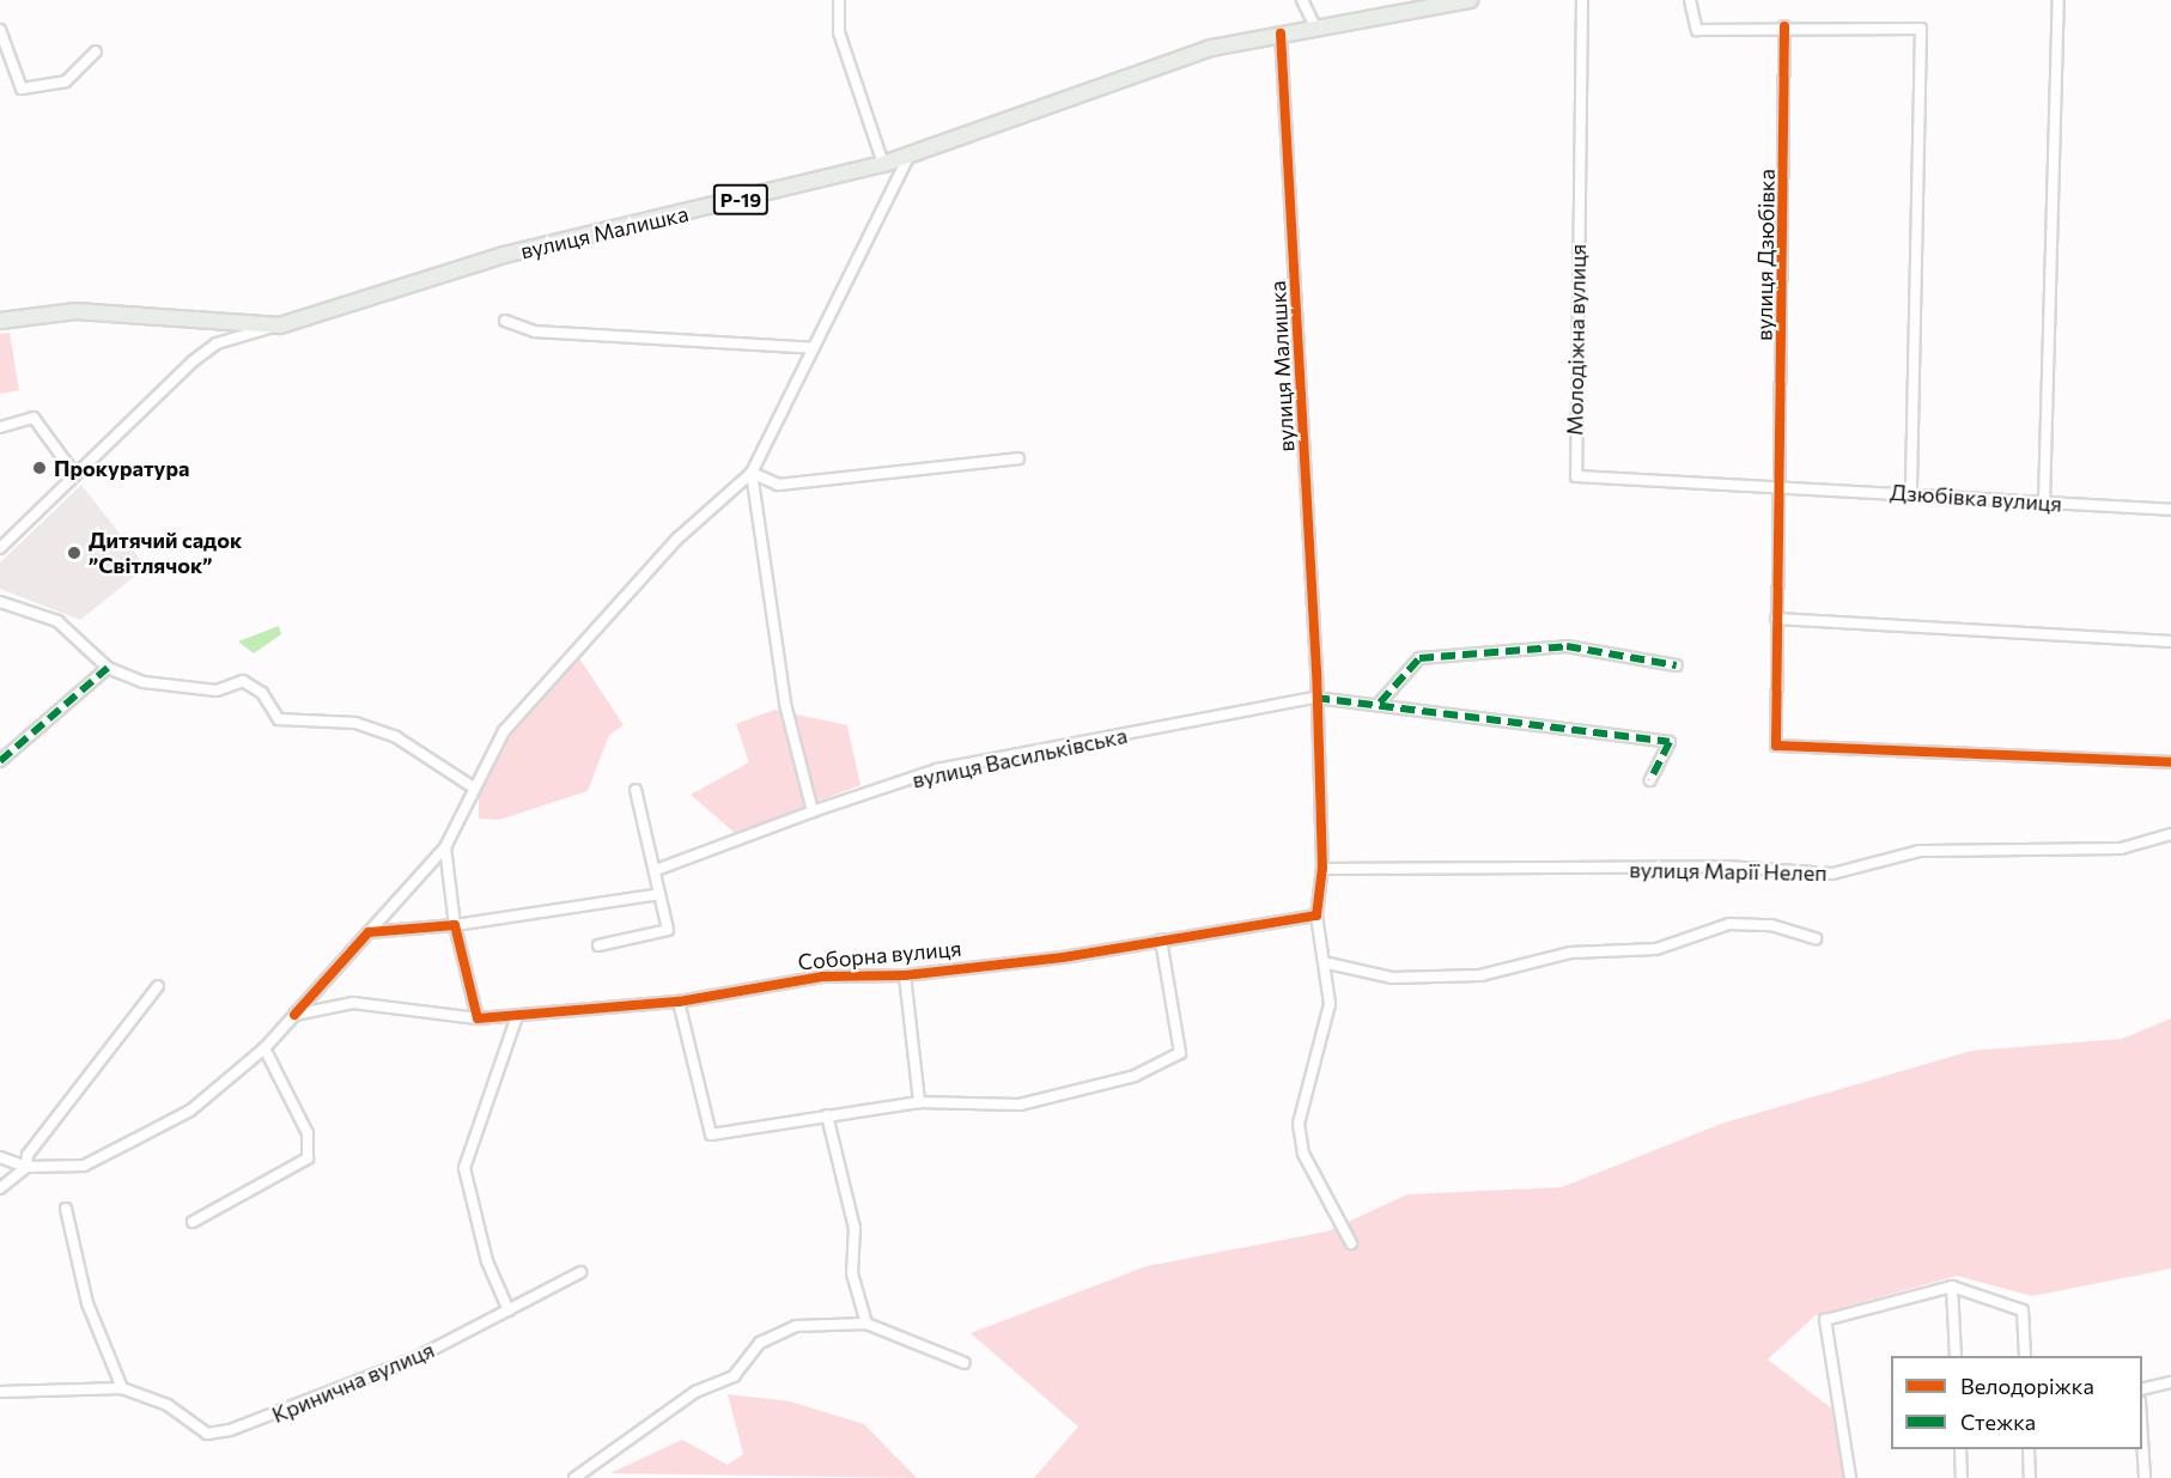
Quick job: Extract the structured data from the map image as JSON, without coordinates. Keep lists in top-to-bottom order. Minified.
{"streets":{"main road":["Р-19","вулиця Малишка"],"street":["вулиця Дзюбівка","Молодіжна вулиця","Дзюбівка вулиця","вулиця Васильківська","вулиця Марії Нелеп","Соборна вулиця","Кринична вулиця"]},"crossings":[["вулиця Малишка","вулиця Васильківська"],["вулиця Дзюбівка","Молодіжна вулиця"],["вулиця Дзюбівка","Дзюбівка вулиця"],["Молодіжна вулиця","Дзюбівка вулиця"]],"places":["Прокуратура","Дитячий садок ”Світлячок”"],"legend":["Велодоріжка","Стежка"]}
